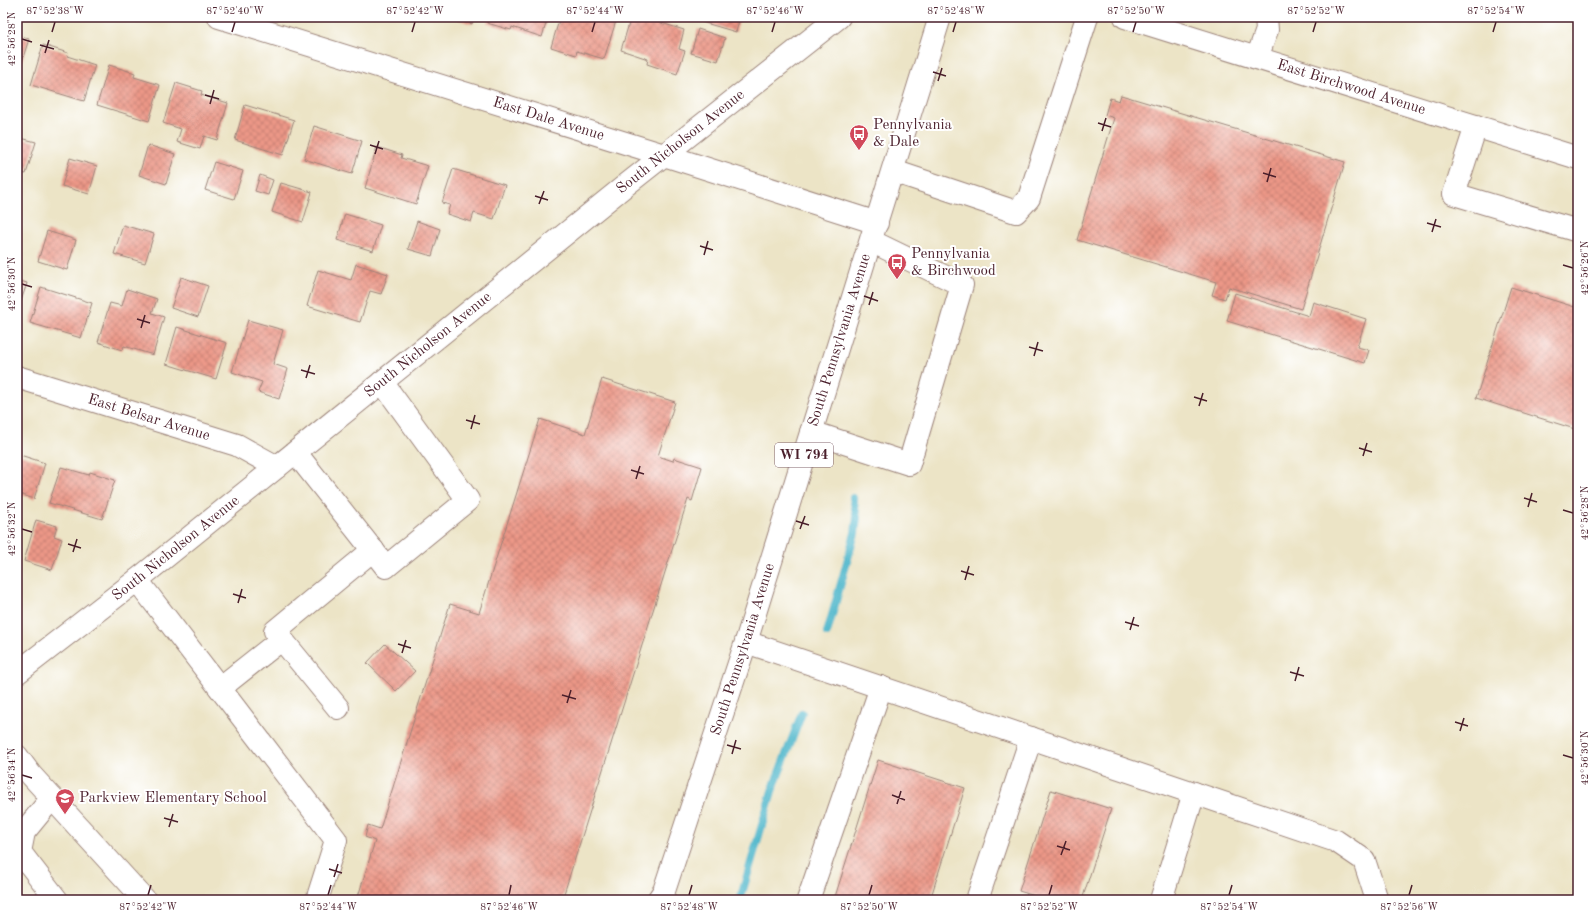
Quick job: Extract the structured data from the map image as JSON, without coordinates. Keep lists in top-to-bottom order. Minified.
{"streets":{"street":["East Birchwood Avenue","East Dale Avenue","South Nicholson Avenue","South Pennsylvania Avenue","East Belsar Avenue","WI 794"]},"crossings":[["East Dale Avenue","South Nicholson Avenue"],["East Dale Avenue","South Pennsylvania Avenue"],["South Nicholson Avenue","East Belsar Avenue"]],"places":{"bus stop":["Pennylvania & Dale","Pennylvania & Birchwood"],"school or university":["Parkview Elementary School"]},"coordinates":["87°52'38\"W","87°52'40\"W","87°52'42\"W","87°52'44\"W","87°52'46\"W","87°52'48\"W","87°52'50\"W","87°52'52\"W","87°52'54\"W","42°56'28\"N","42°56'26\"N","42°56'30\"N","42°56'32\"N","42°56'34\"N","87°52'56\"W"]}
